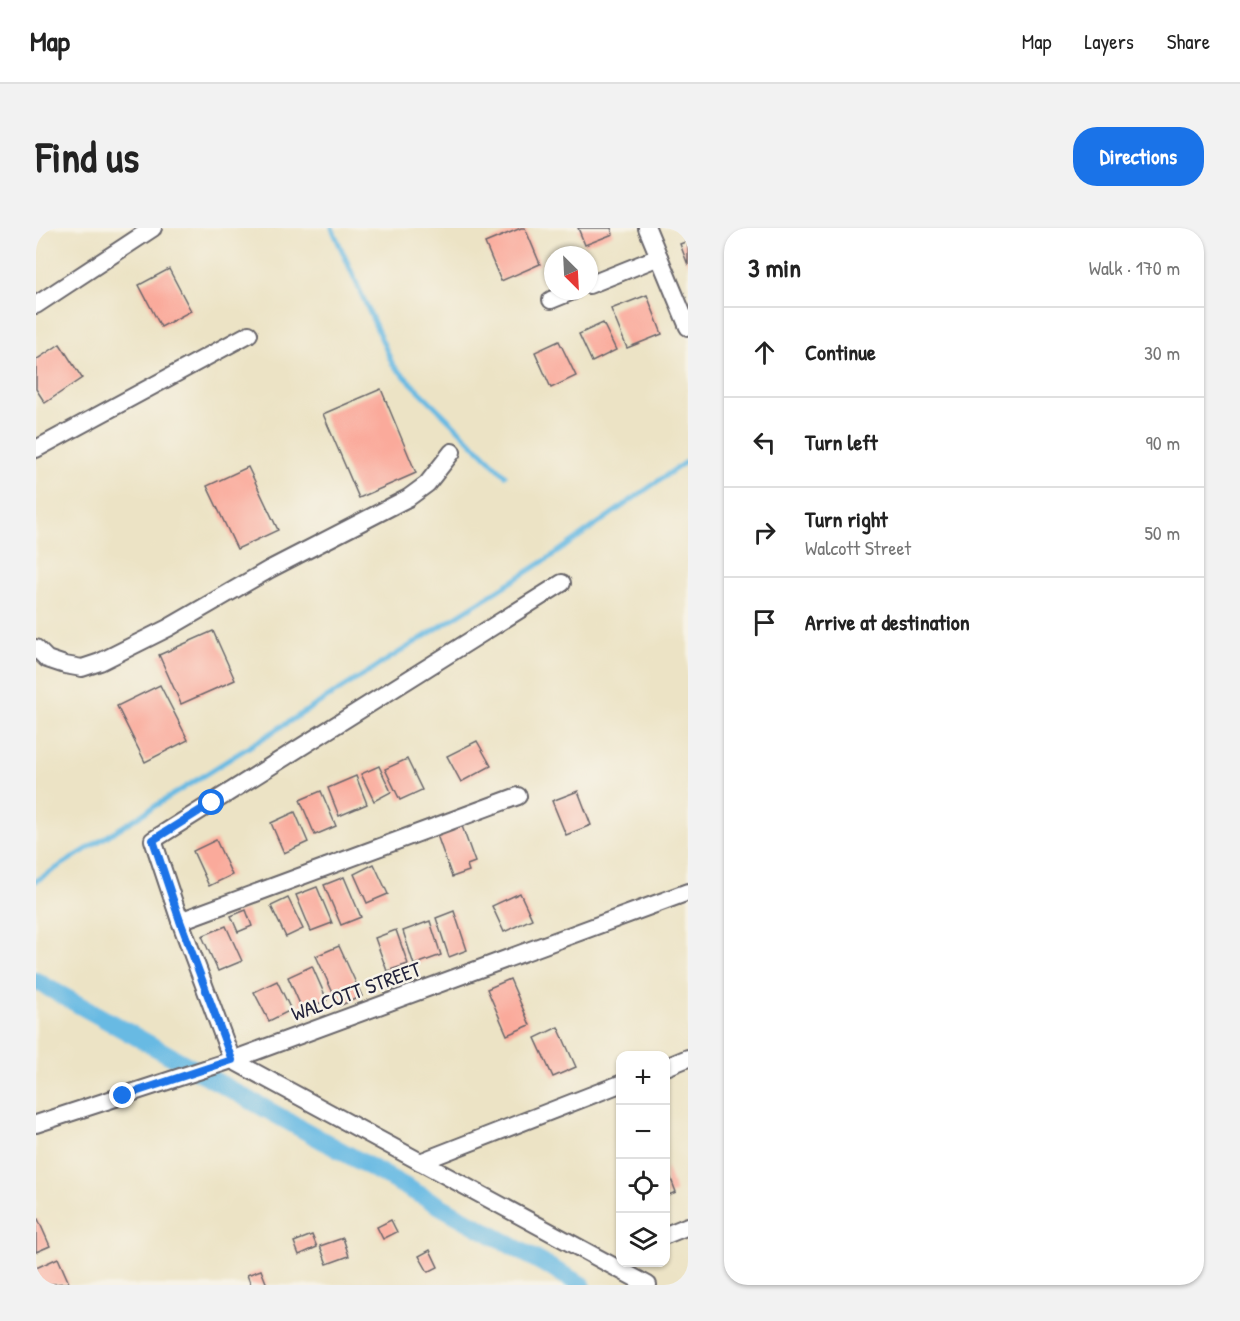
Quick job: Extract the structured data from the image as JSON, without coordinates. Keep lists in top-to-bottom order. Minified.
{"streets":{"street":["WALCOTT STREET"]},"north":"bottom right","page":{"header":"Map","nav":["Map","Layers","Share"],"buttons":"Directions","title":"Find us","heading":["3 min","Walk · 170 m"],"list":[["Continue","30 m"],["Turn left","90 m"],["Turn right","Walcott Street","50 m"],"Arrive at destination"],"map_buttons":["+","−"]}}
